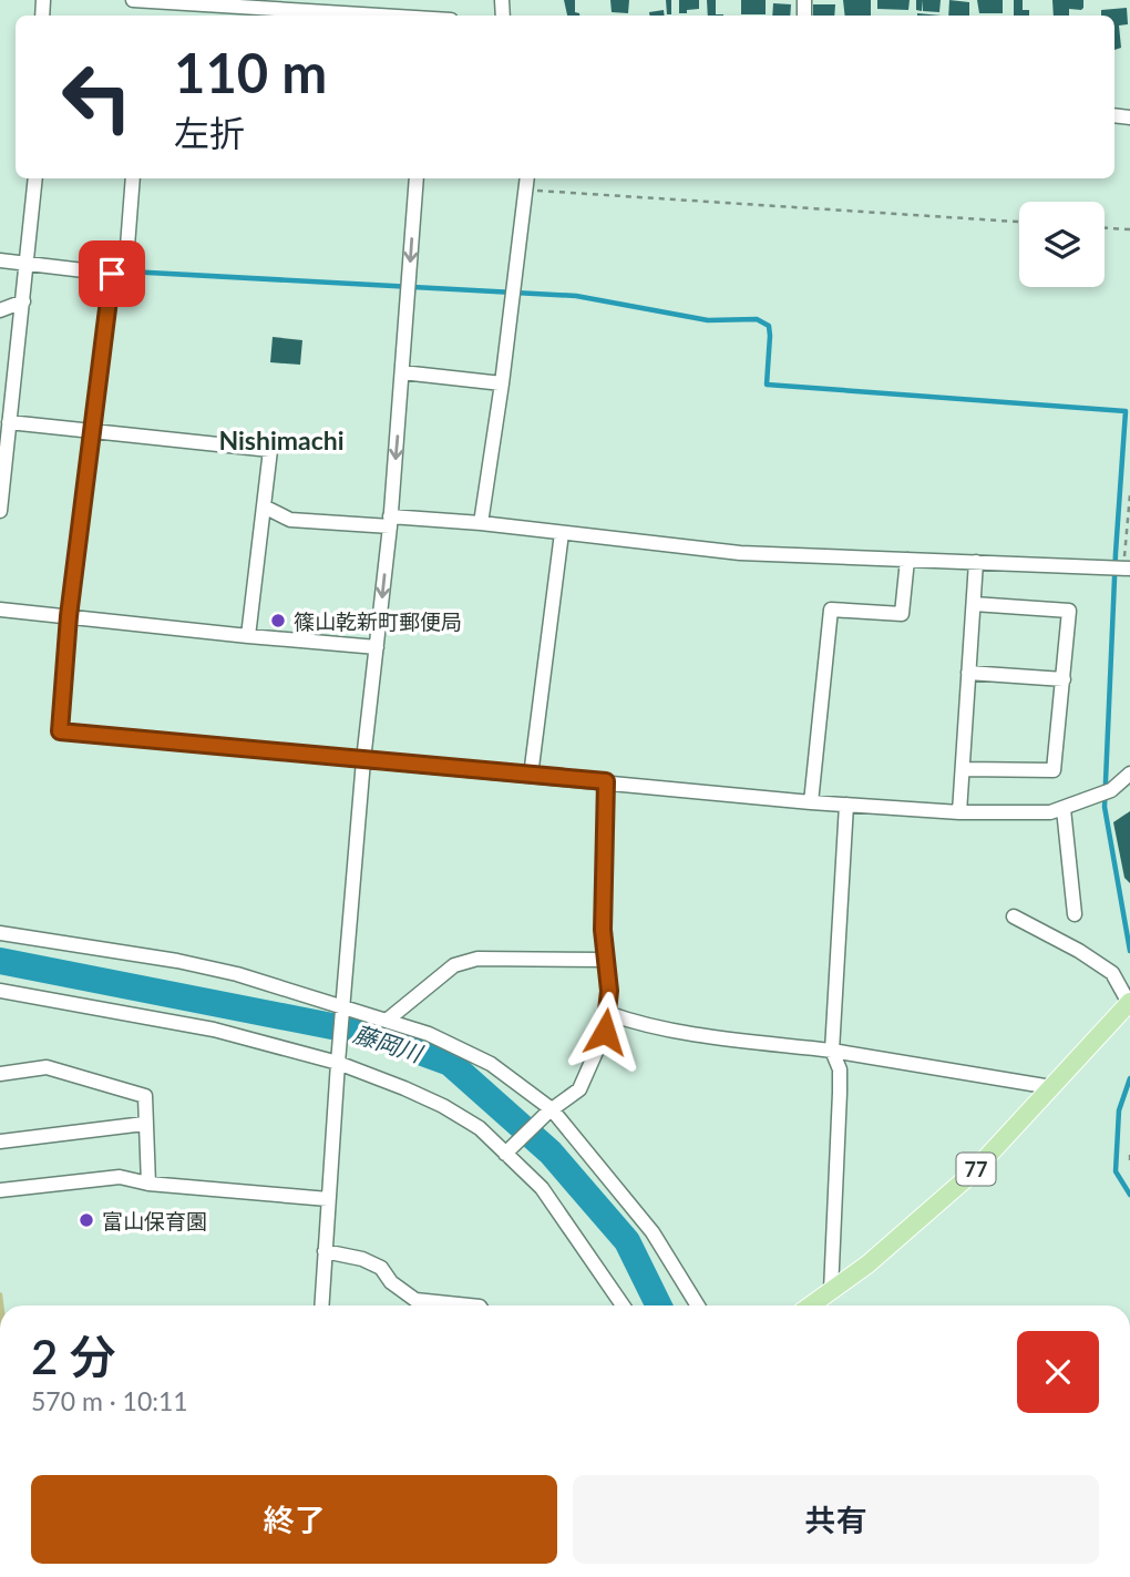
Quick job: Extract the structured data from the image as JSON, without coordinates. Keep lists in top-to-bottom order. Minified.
{"streets":{"main road":["77"]},"districts":["Nishimachi"],"water":["藤岡川"],"places":["篠山乾新町郵便局","富山保育園"],"page":{"turn":["110 m","左折"],"heading":["2 分","570 m · 10:11"],"buttons":["終了","共有"]}}
